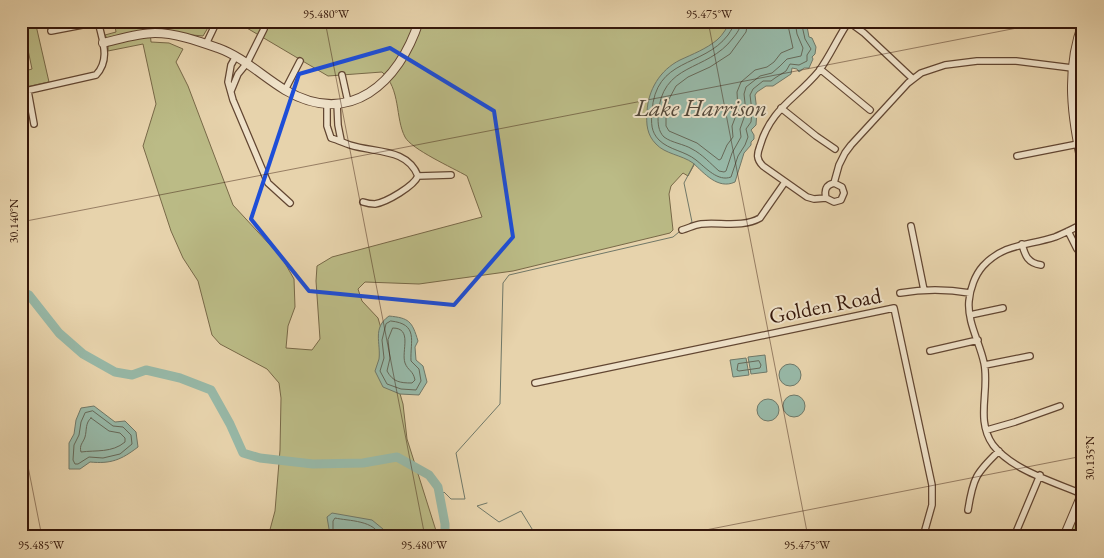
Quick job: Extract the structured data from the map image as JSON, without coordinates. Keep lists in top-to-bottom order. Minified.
{"streets":{"street":["Golden Road"]},"water":["Lake Harrison"],"coordinates":["95.480°W","95.475°W","30.140°N","30.135°N","95.485°W"]}
